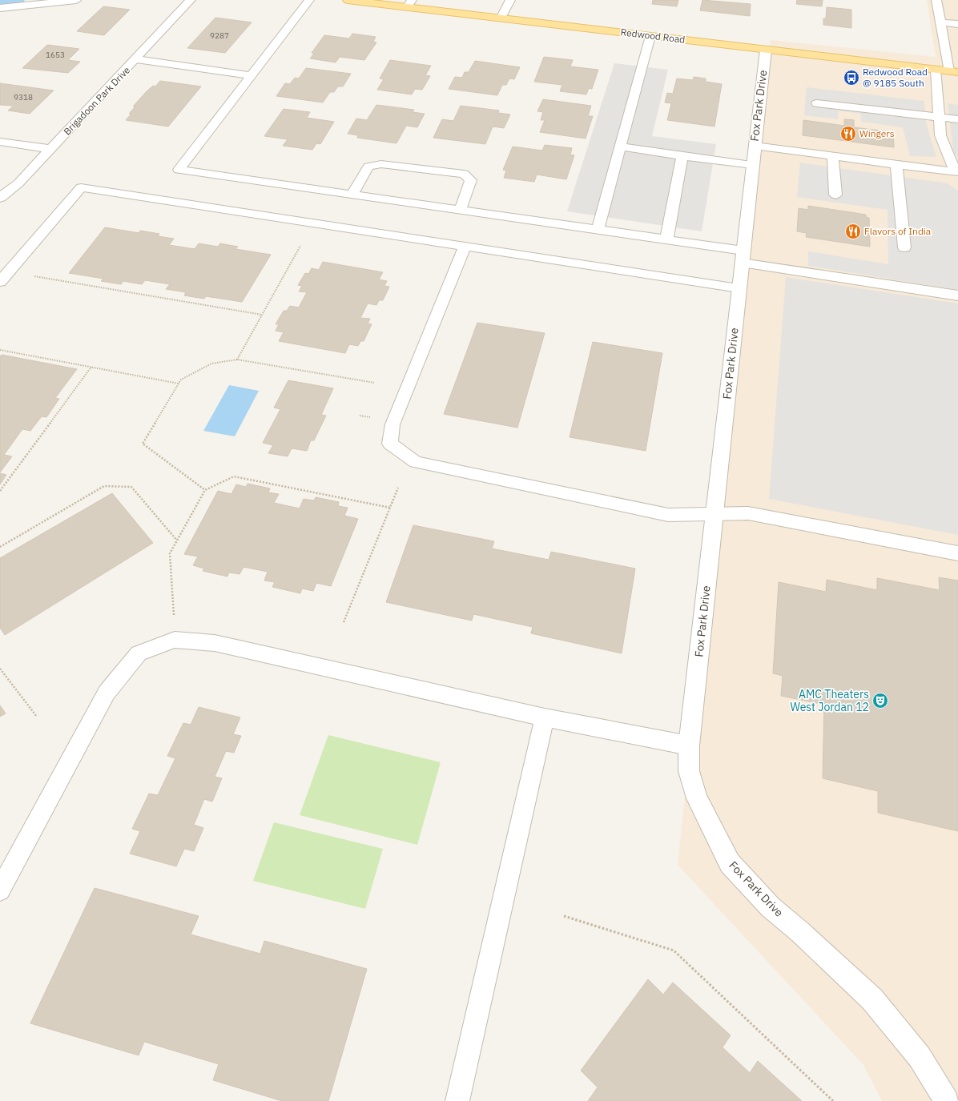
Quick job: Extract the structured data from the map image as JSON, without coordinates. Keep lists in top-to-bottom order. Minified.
{"streets":{"main road":["Redwood Road"],"street":["Brigadoon Park Drive","Fox Park Drive"]},"crossings":[["Redwood Road","Fox Park Drive"]],"places":{"bus stop":["Redwood Road @ 9185 South"],"restaurant":["Wingers","Flavors of India"],"theatre":["AMC Theaters West Jordan 12"]},"house_numbers":["9287","1653","9318"]}
